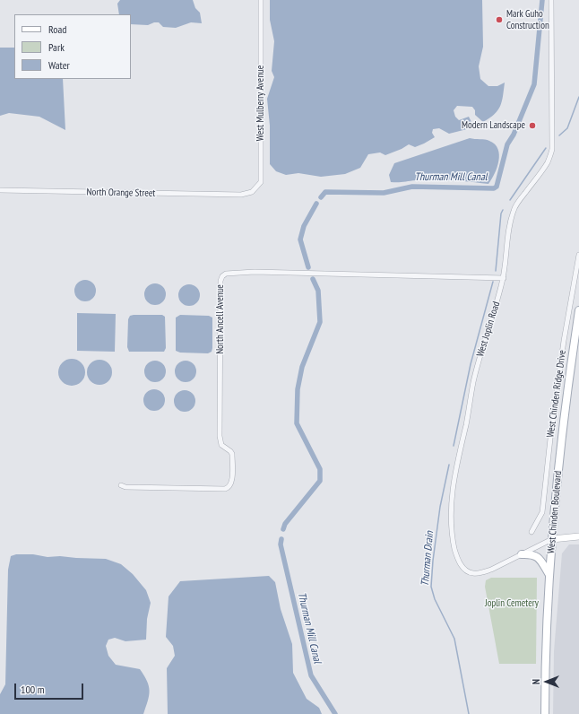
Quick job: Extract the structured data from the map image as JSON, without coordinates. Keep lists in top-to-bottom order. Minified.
{"streets":{"main road":["West Chinden Boulevard"],"street":["West Mulberry Avenue","North Orange Street","North Ancell Avenue","West Joplin Road","West Chinden Ridge Drive"]},"crossings":[["West Mulberry Avenue","North Orange Street"],["North Ancell Avenue","West Joplin Road"],["West Joplin Road","West Chinden Boulevard"]],"water":["Thurman Mill Canal","Thurman Drain"],"parks":["Joplin Cemetery"],"places":["Mark Guho Construction","Modern Landscape"],"legend":["Road","Park","Water"],"scale_bar":"100 m","north":"left"}
